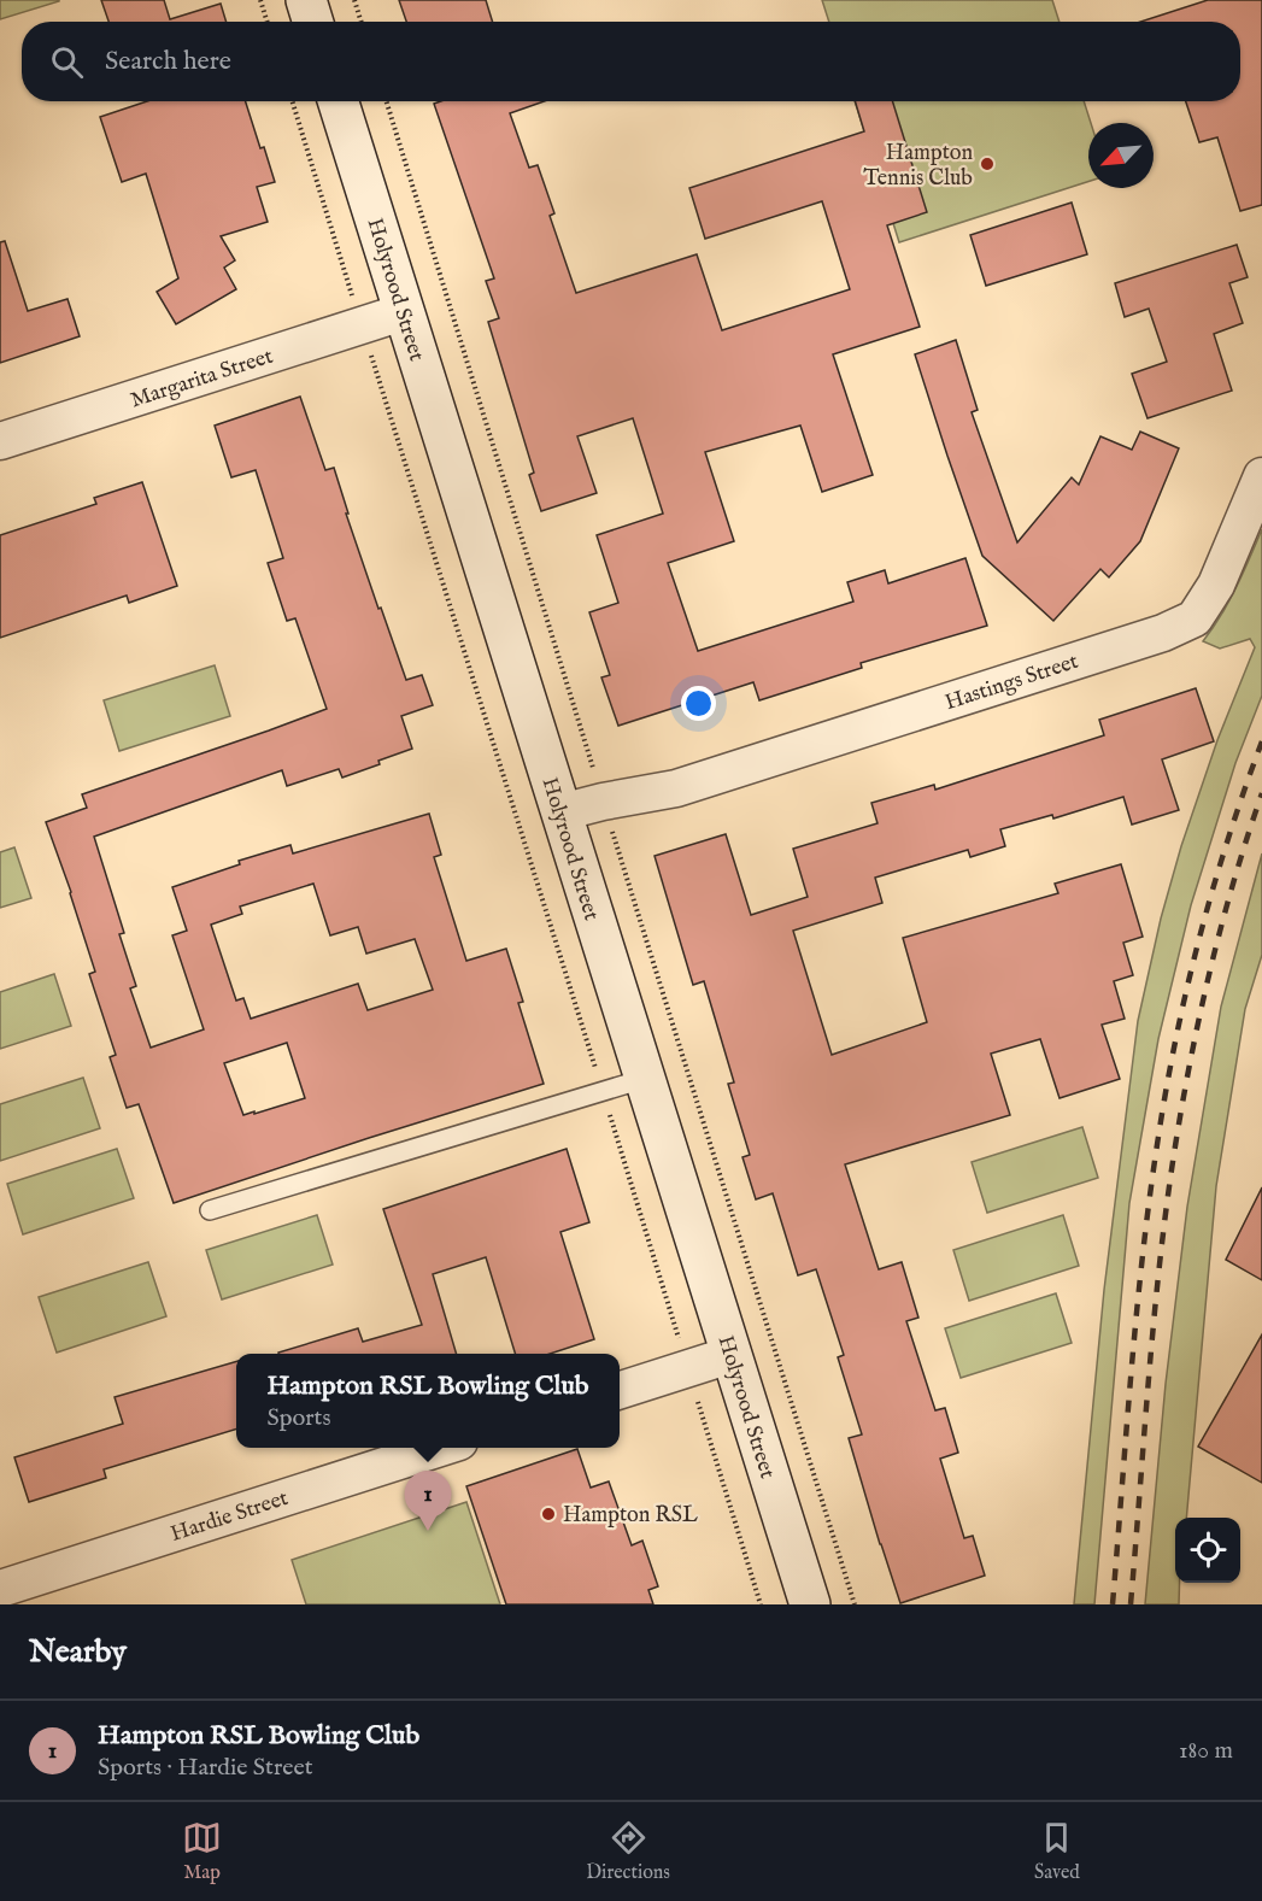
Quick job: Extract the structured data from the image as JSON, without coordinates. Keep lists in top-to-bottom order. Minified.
{"streets":{"street":["Holyrood Street","Margarita Street","Hastings Street","Hardie Street"]},"crossings":[["Holyrood Street","Margarita Street"],["Holyrood Street","Hastings Street"]],"places":["Hampton Tennis Club","Hampton RSL"],"north":"bottom left","page":{"search":"Search here","popup":["Hampton RSL Bowling Club","Sports"],"pins":"1","heading":"Nearby","list":[{"mark":"1","name":"Hampton RSL Bowling Club","note":"Sports · Hardie Street","value":"180 m"}],"nav":["Map","Directions","Saved"]}}
